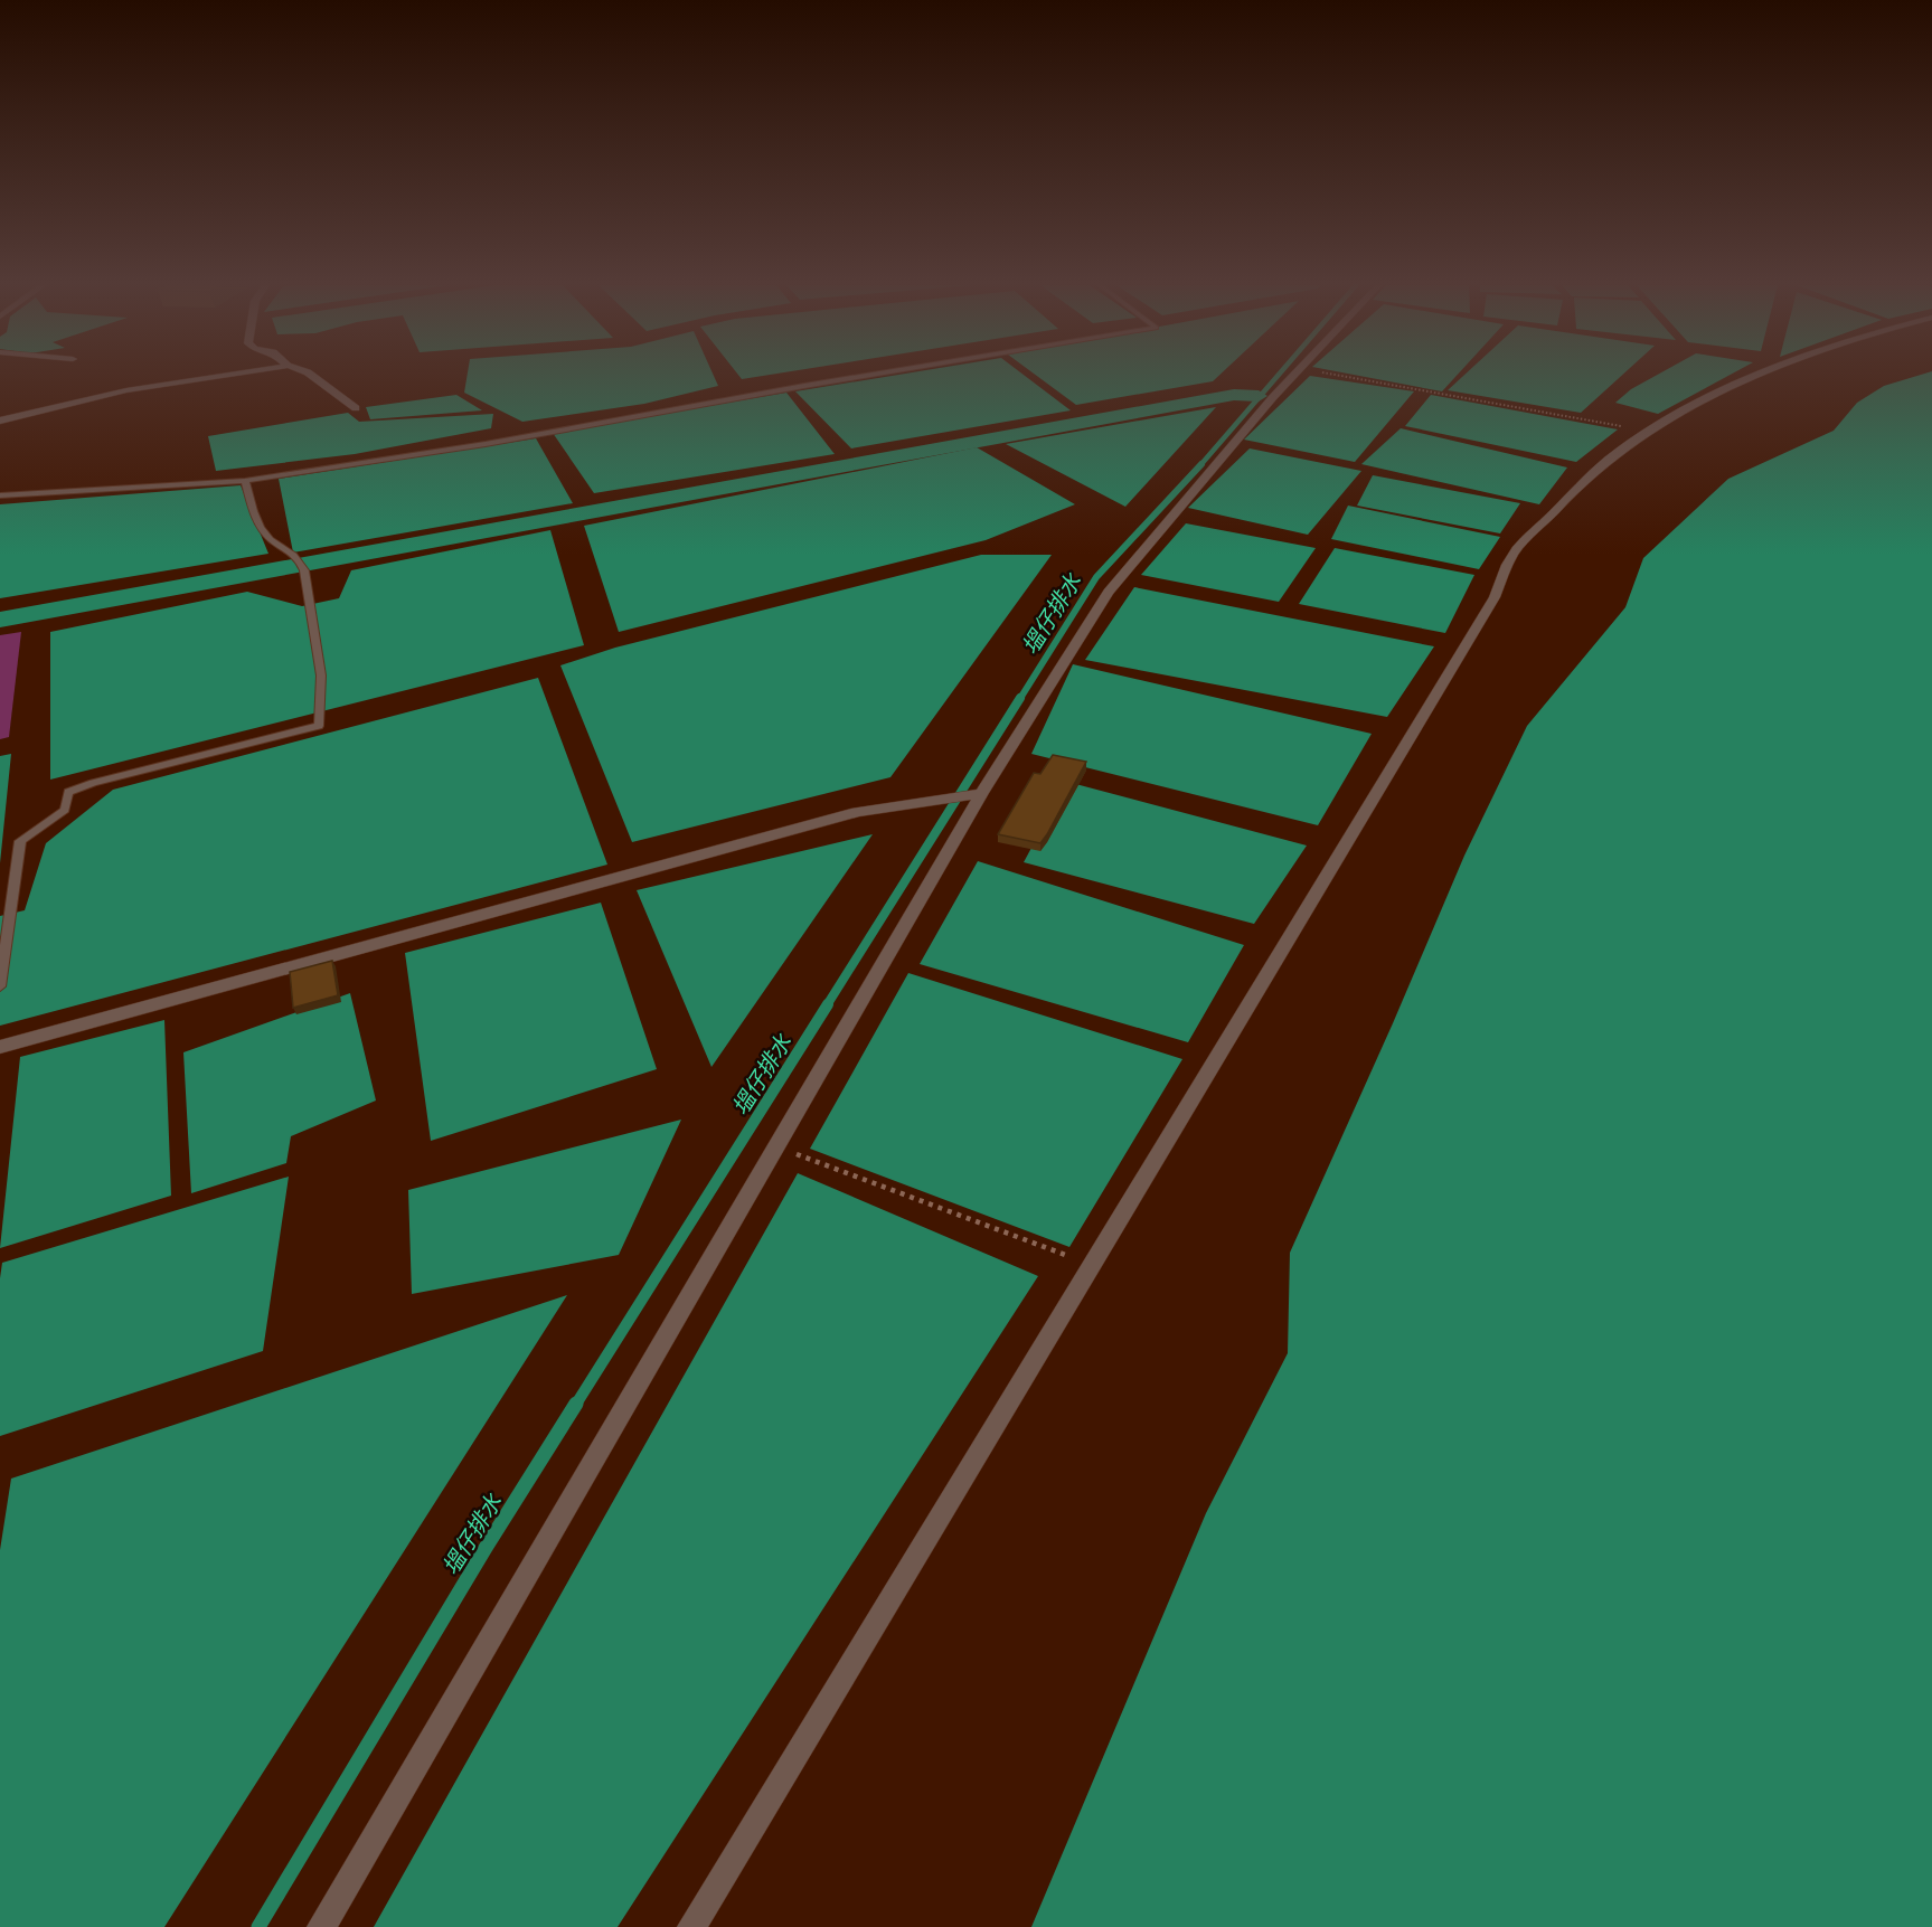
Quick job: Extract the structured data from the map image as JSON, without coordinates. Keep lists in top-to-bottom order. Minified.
{"water":["塭仔排水"]}
